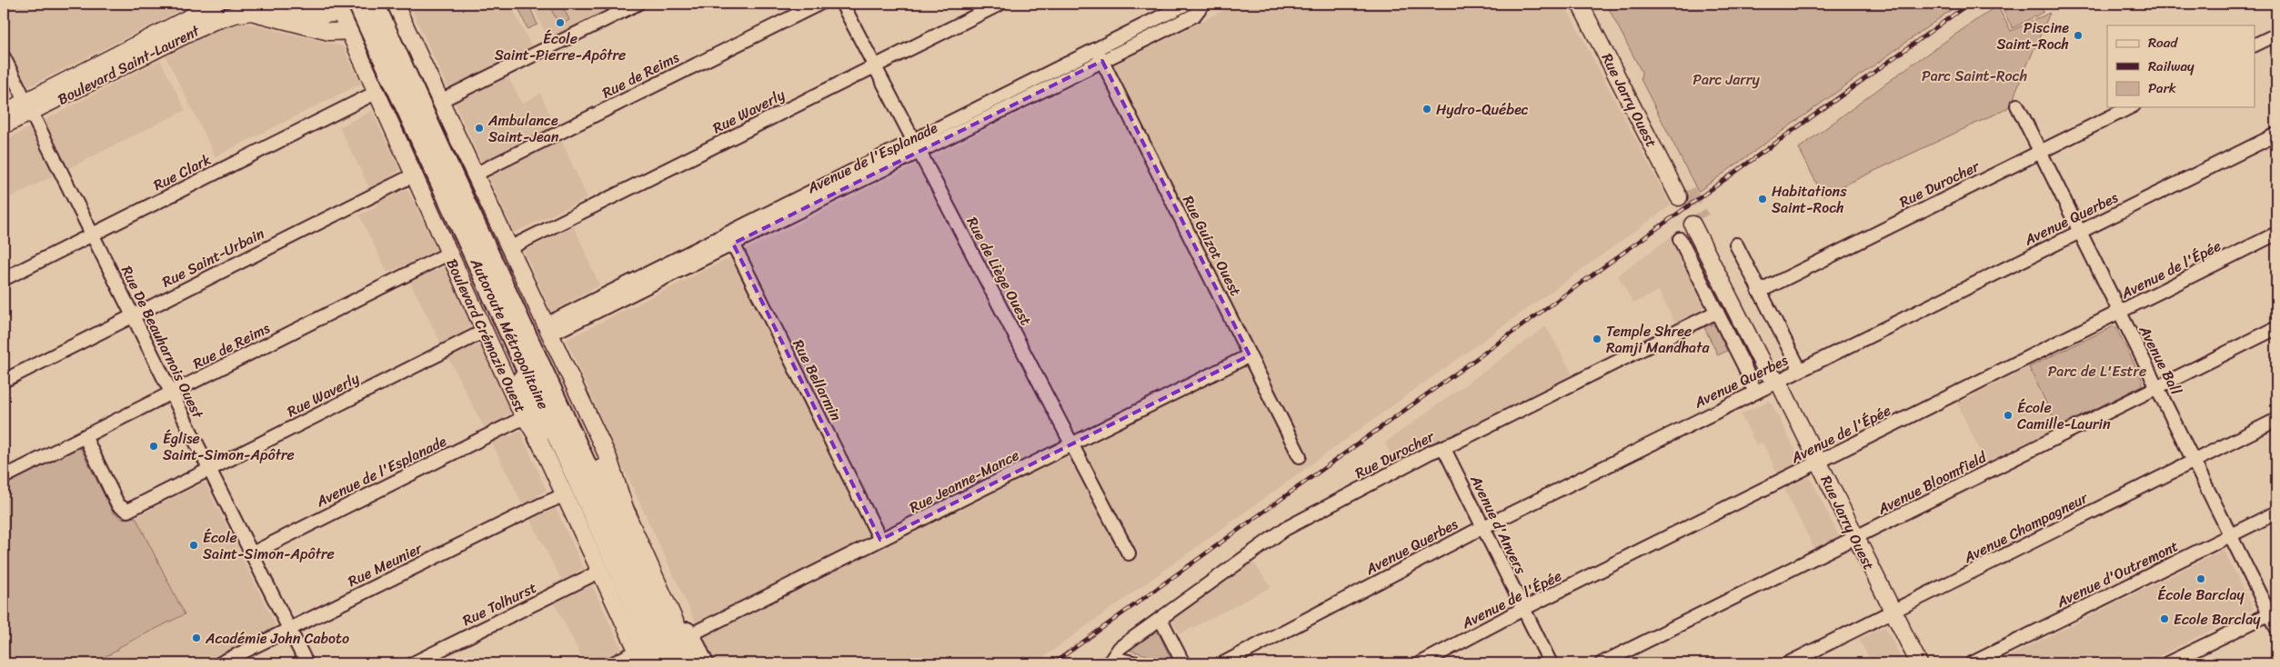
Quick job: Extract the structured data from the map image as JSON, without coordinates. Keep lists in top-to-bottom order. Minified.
{"streets":{"highway":["Autoroute Métropolitaine"],"main road":["Boulevard Saint-Laurent","Rue Jarry Ouest","Boulevard Crémazie Ouest"],"street":["Rue de Reims","Rue Waverly","Avenue de l'Esplanade","Rue Clark","Rue Durocher","Avenue Querbes","Rue Guizot Ouest","Rue Saint-Urbain","Avenue de l'Épée","Rue de Liège Ouest","Rue De Beauharnois Ouest","Avenue Ball","Rue Bellarmin","Rue Jeanne-Mance","Avenue Bloomfield","Avenue d'Anvers","Avenue Champagneur","Rue Meunier","Avenue d'Outremont","Rue Tolhurst"]},"crossings":[["Boulevard Saint-Laurent","Boulevard Crémazie Ouest"],["Boulevard Saint-Laurent","Rue De Beauharnois Ouest"],["Rue de Reims","Rue Waverly"],["Rue de Reims","Boulevard Crémazie Ouest"],["Rue de Reims","Rue De Beauharnois Ouest"],["Rue Jarry Ouest","Avenue Querbes"],["Rue Jarry Ouest","Avenue de l'Épée"],["Rue Jarry Ouest","Avenue Bloomfield"],["Rue Jarry Ouest","Avenue Champagneur"],["Rue Waverly","Rue de Liège Ouest"],["Rue Waverly","Boulevard Crémazie Ouest"],["Rue Waverly","Rue De Beauharnois Ouest"],["Avenue de l'Esplanade","Rue Guizot Ouest"],["Avenue de l'Esplanade","Rue de Liège Ouest"],["Avenue de l'Esplanade","Boulevard Crémazie Ouest"],["Avenue de l'Esplanade","Rue De Beauharnois Ouest"],["Avenue de l'Esplanade","Rue Bellarmin"],["Rue Clark","Boulevard Crémazie Ouest"],["Rue Clark","Rue De Beauharnois Ouest"],["Rue Durocher","Avenue Ball"],["Rue Durocher","Avenue d'Anvers"],["Avenue Querbes","Avenue Ball"],["Avenue Querbes","Avenue d'Anvers"],["Rue Guizot Ouest","Rue Jeanne-Mance"],["Rue Saint-Urbain","Boulevard Crémazie Ouest"],["Rue Saint-Urbain","Rue De Beauharnois Ouest"],["Avenue de l'Épée","Avenue Ball"],["Avenue de l'Épée","Avenue d'Anvers"],["Rue de Liège Ouest","Rue Jeanne-Mance"],["Autoroute Métropolitaine","Boulevard Crémazie Ouest"],["Boulevard Crémazie Ouest","Rue Meunier"],["Boulevard Crémazie Ouest","Rue Tolhurst"],["Rue De Beauharnois Ouest","Rue Meunier"],["Avenue Ball","Avenue Bloomfield"],["Avenue Ball","Avenue Champagneur"],["Avenue Ball","Avenue d'Outremont"],["Rue Bellarmin","Rue Jeanne-Mance"]],"parks":["Parc Saint-Roch","Parc Jarry","Parc de L'Estre"],"places":["École Saint-Pierre-Apôtre","Piscine Saint-Roch","Hydro-Québec","Ambulance Saint-Jean","Habitations Saint-Roch","Temple Shree Ramji Mandhata","École Camille-Laurin","Église Saint-Simon-Apôtre","École Saint-Simon-Apôtre","École Barclay","Ecole Barclay","Académie John Caboto"],"legend":["Road","Railway","Park"]}
